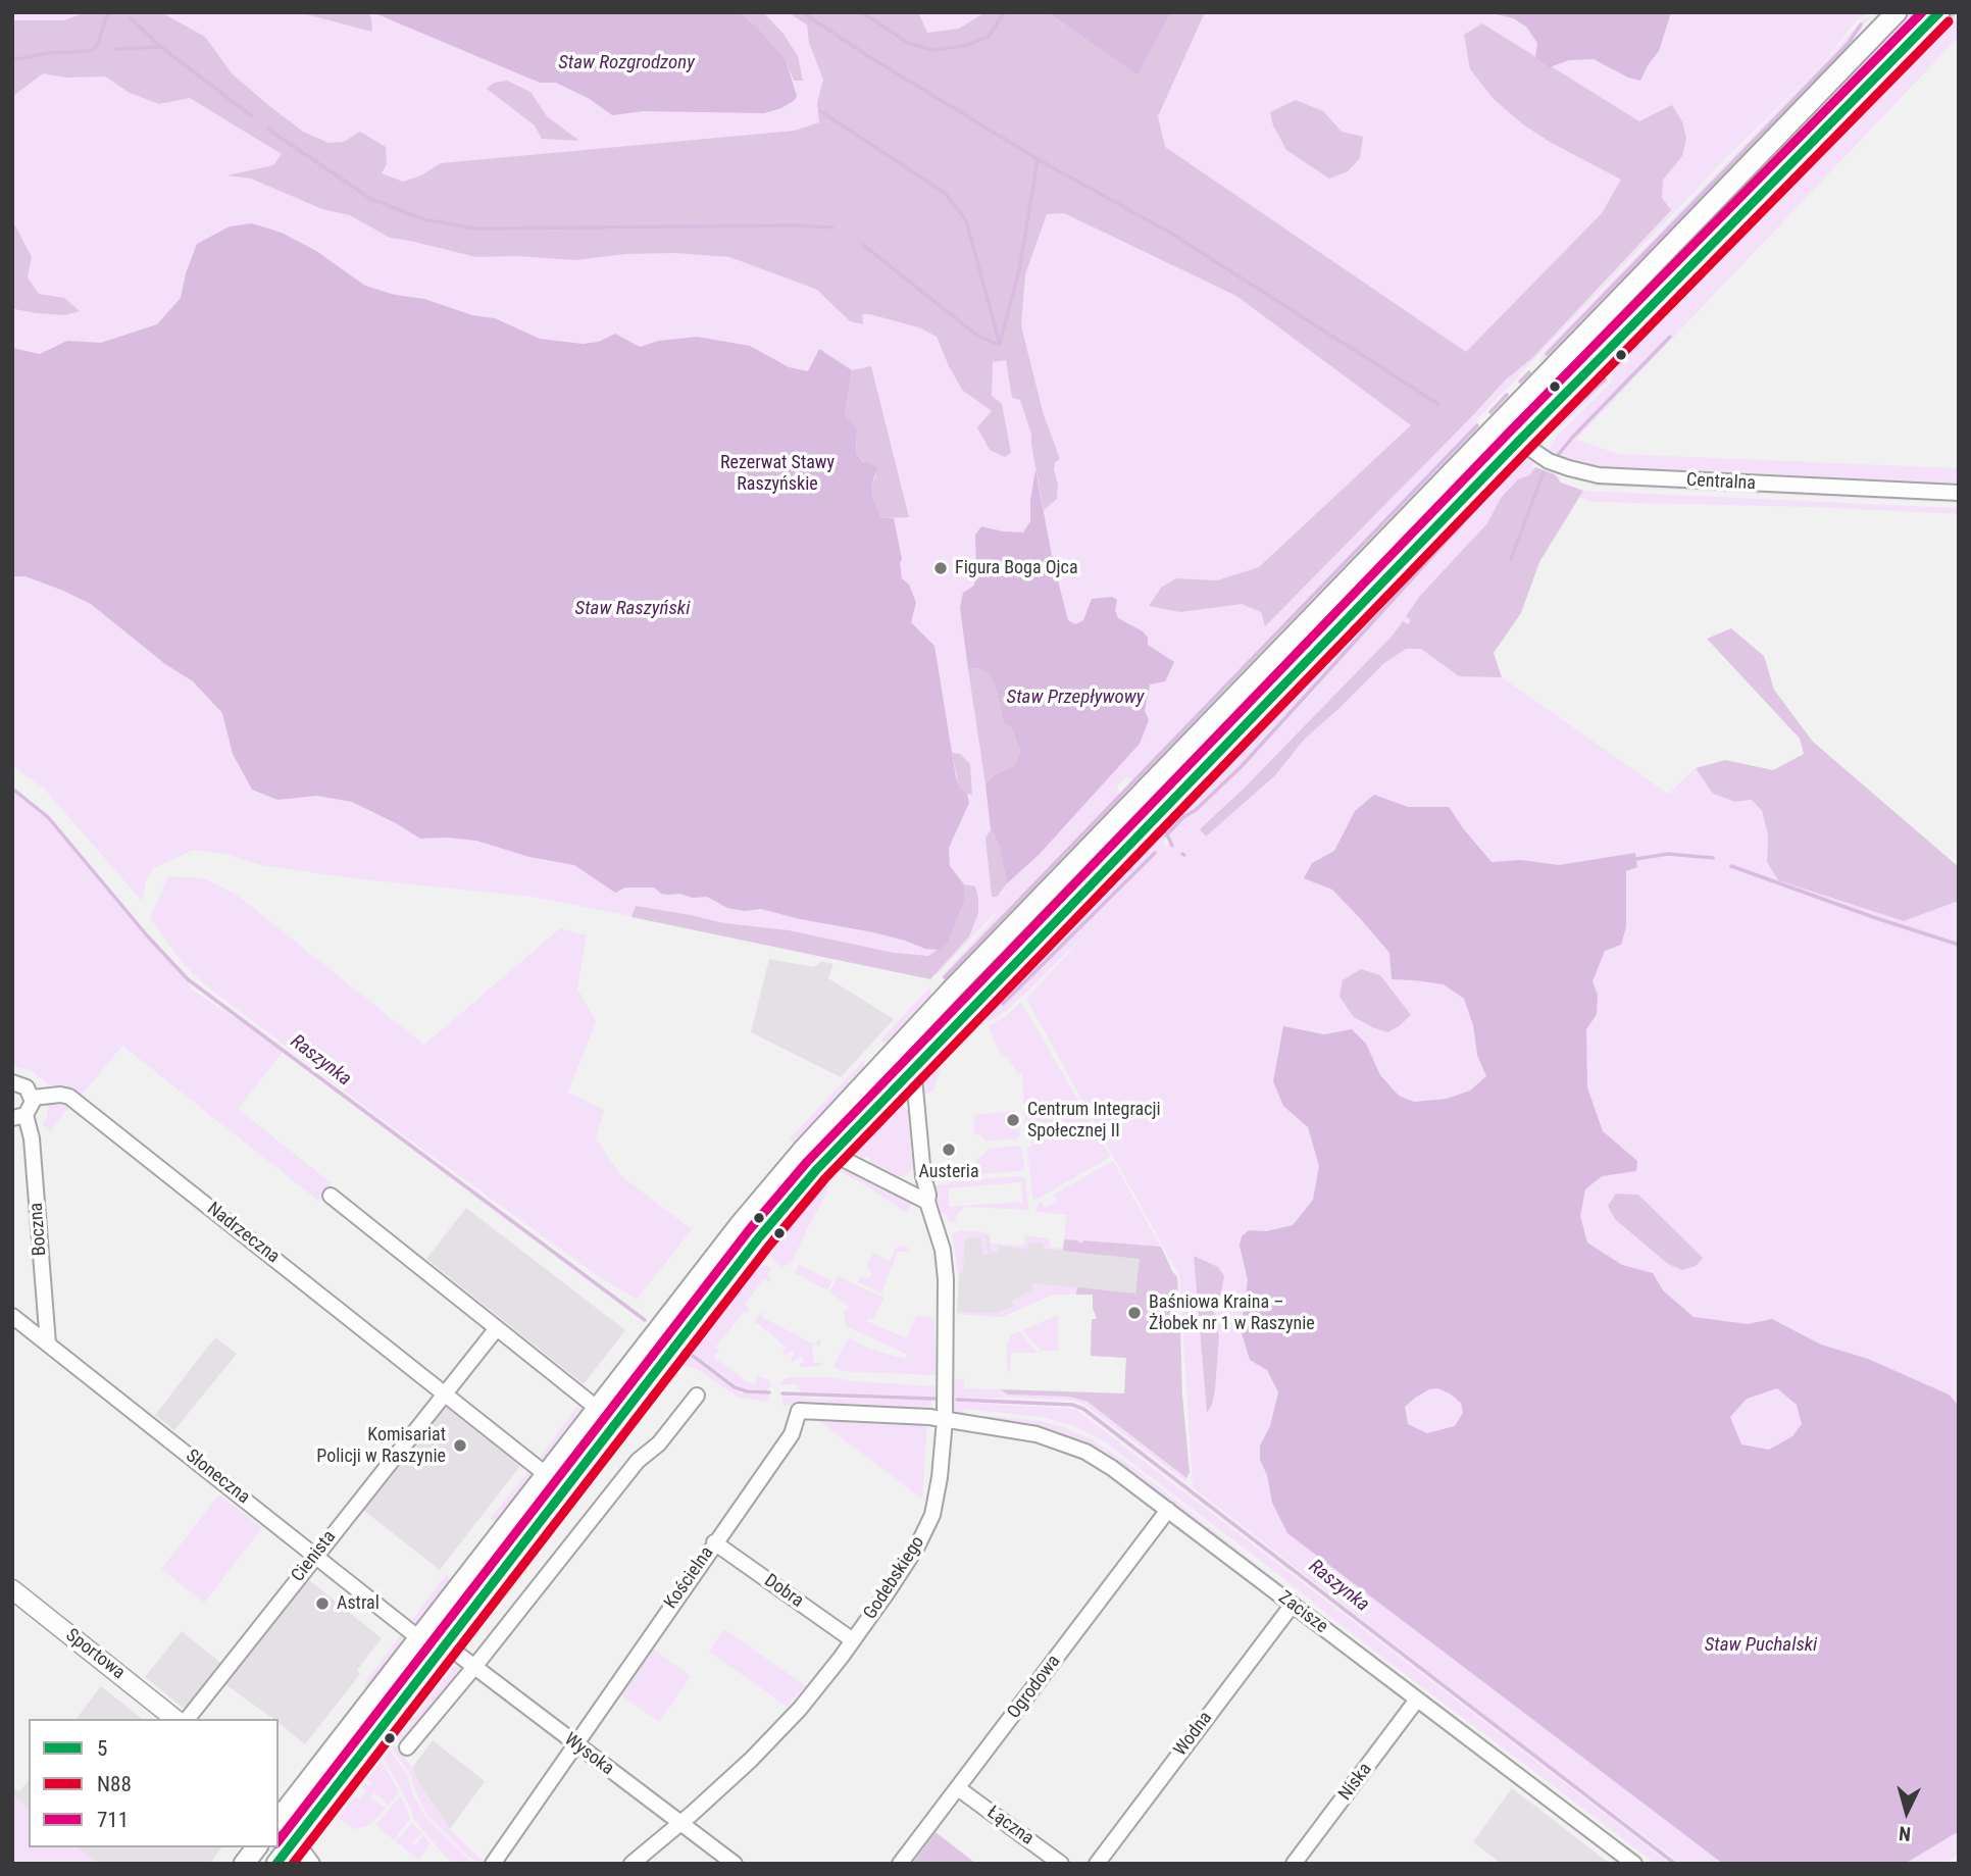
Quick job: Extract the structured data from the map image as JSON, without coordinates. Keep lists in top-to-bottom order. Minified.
{"streets":{"street":["Centralna","Boczna","Nadrzeczna","Słoneczna","Cienista","Kościelna","Godebskiego","Dobra","Zacisze","Sportowa","Ogrodowa","Wodna","Wysoka","Niska","Łączna"]},"crossings":[["Boczna","Słoneczna"],["Nadrzeczna","Cienista"],["Słoneczna","Cienista"],["Kościelna","Godebskiego"],["Kościelna","Dobra"],["Kościelna","Zacisze"],["Kościelna","Wysoka"],["Godebskiego","Dobra"],["Godebskiego","Zacisze"],["Godebskiego","Wysoka"],["Zacisze","Ogrodowa"],["Zacisze","Wodna"],["Zacisze","Niska"],["Ogrodowa","Łączna"]],"water":["Staw Rozgrodzony","Staw Raszyński","Staw Przepływowy","Raszynka","Staw Puchalski"],"parks":["Rezerwat Stawy Raszyńskie"],"places":["Figura Boga Ojca","Centrum Integracji Społecznej II","Austeria","Baśniowa Kraina – Żłobek nr 1 w Raszynie","Komisariat Policji w Raszynie","Astral"],"lines":["transit line 5","transit line 711","transit line N88"],"legend":["5","N88","711"],"north":"bottom"}
